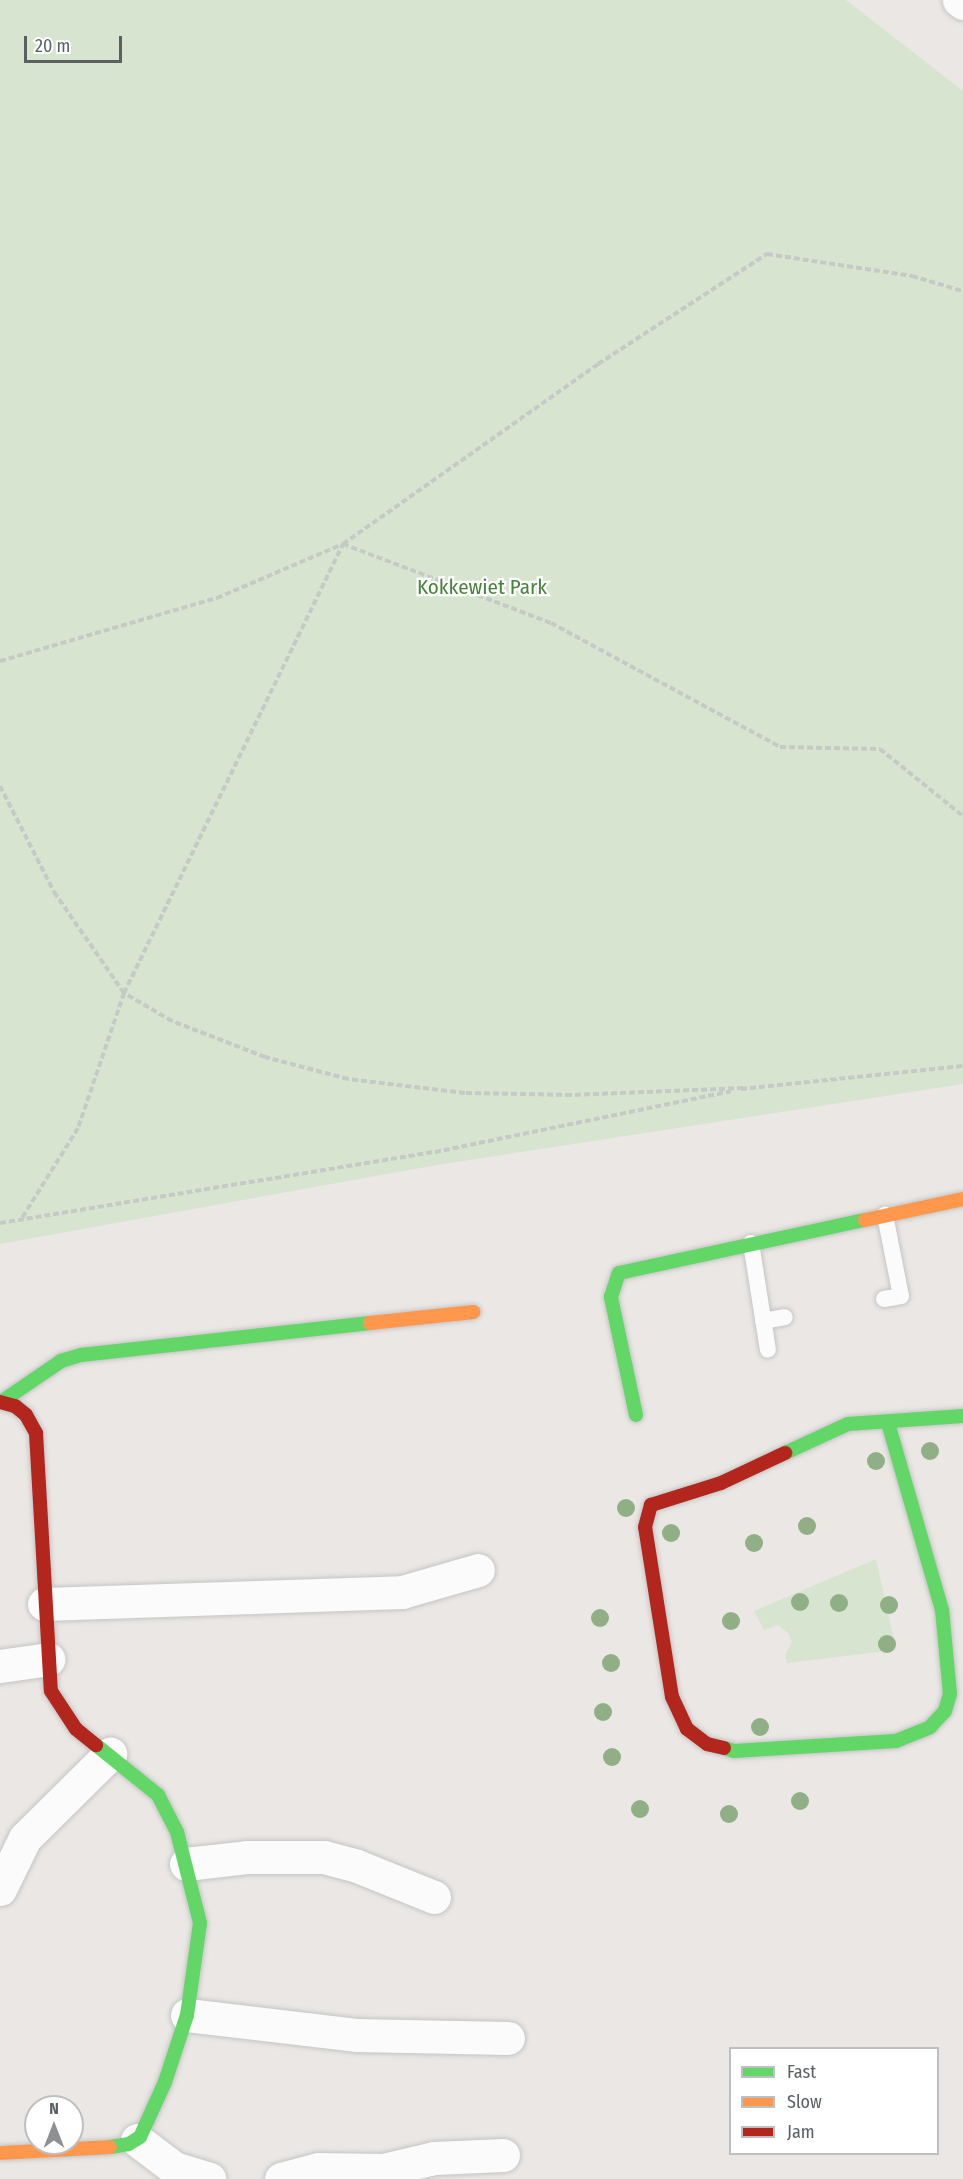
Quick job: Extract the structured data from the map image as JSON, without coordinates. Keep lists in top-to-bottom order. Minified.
{"parks":["Kokkewiet Park"],"legend":["Fast","Slow","Jam"],"scale_bar":"20 m","north":"top"}
